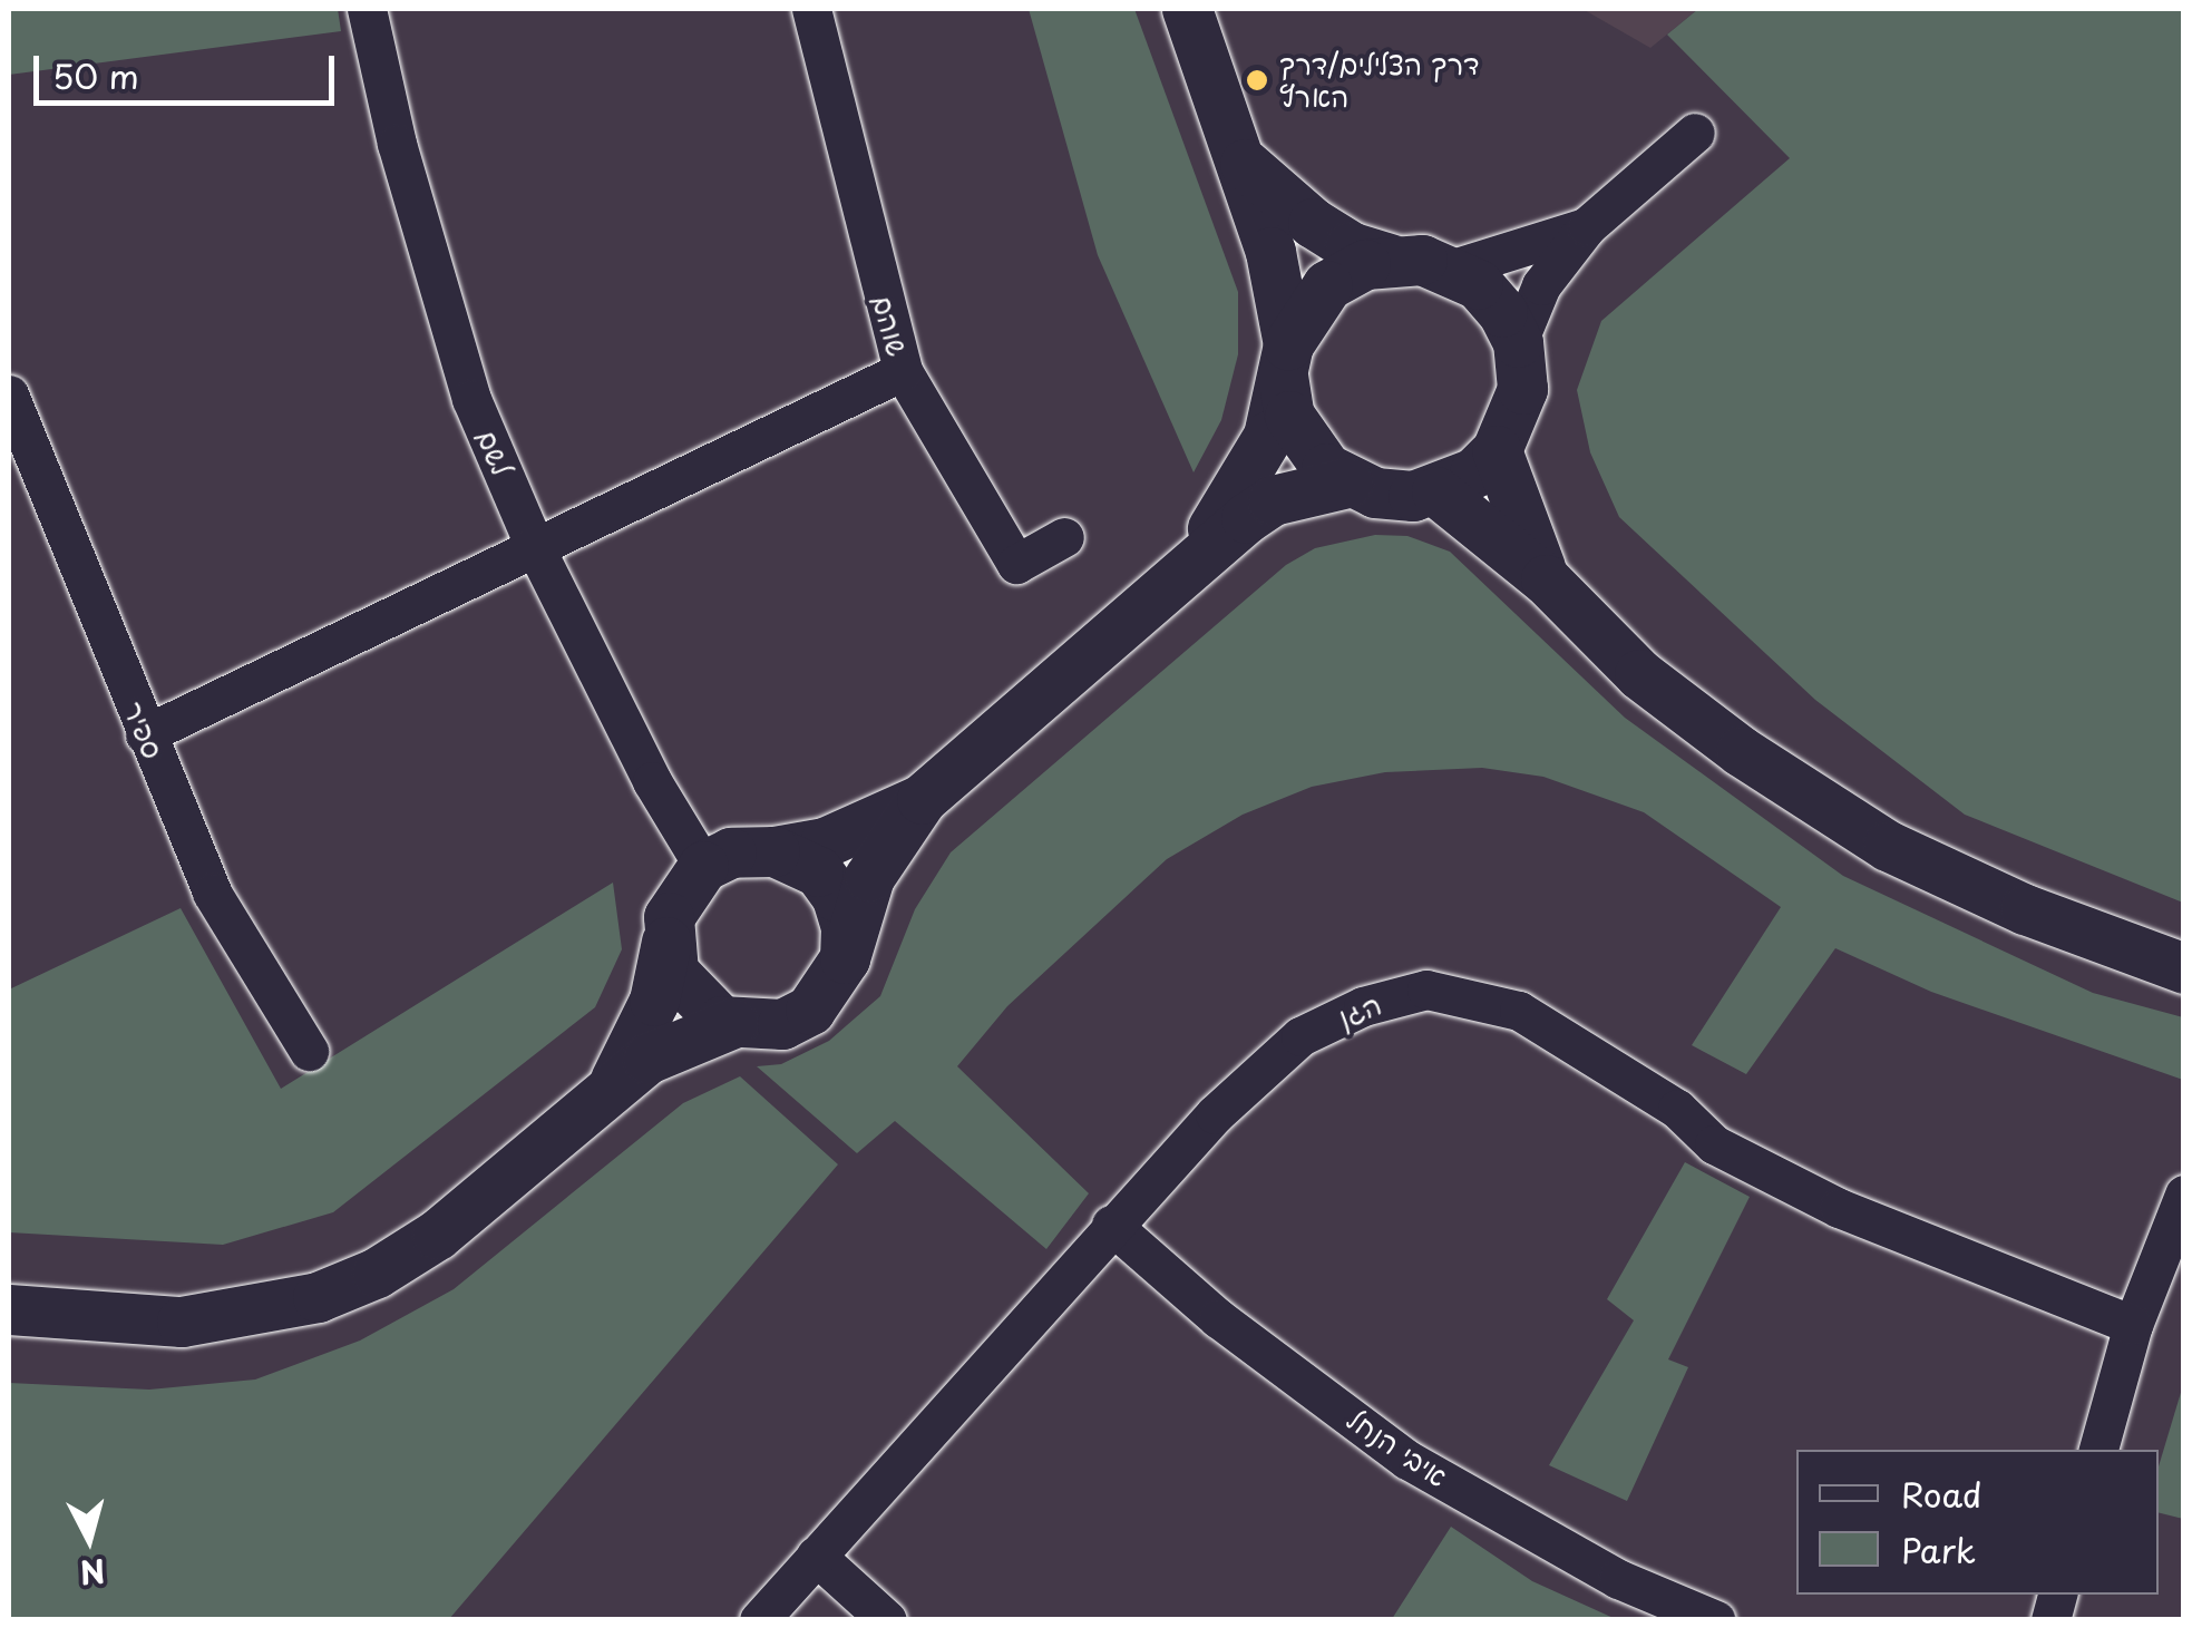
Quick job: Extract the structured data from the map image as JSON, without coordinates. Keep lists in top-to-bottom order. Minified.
{"streets":{"street":["שוהם","לשם","ספיר","הגן","איבי הנחל"]},"crossings":[["הגן","איבי הנחל"]],"places":["דרך הצלילים/דרך הארץ"],"legend":["Road","Park"],"scale_bar":"50 m","north":"bottom"}
